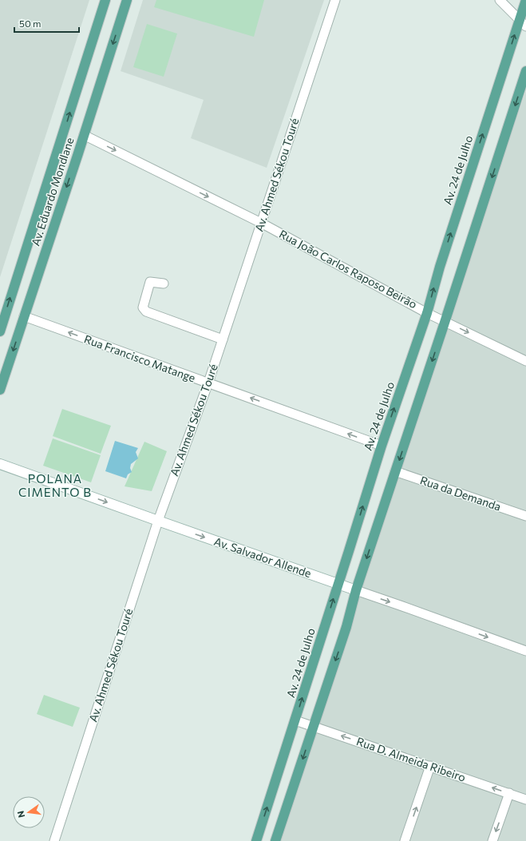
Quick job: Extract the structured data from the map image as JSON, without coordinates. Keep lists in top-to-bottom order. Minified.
{"streets":{"main road":["Av. 24 de Julho","Av. Eduardo Mondlane"],"street":["Av. Ahmed Sékou Touré","Rua João Carlos Raposo Beirão","Rua Francisco Matange","Rua da Demanda","Av. Salvador Allende","Rua D. Almeida Ribeiro"]},"crossings":[["Av. 24 de Julho","Rua João Carlos Raposo Beirão"],["Av. 24 de Julho","Rua Francisco Matange"],["Av. 24 de Julho","Av. Salvador Allende"],["Av. 24 de Julho","Rua D. Almeida Ribeiro"],["Av. Ahmed Sékou Touré","Rua João Carlos Raposo Beirão"],["Av. Ahmed Sékou Touré","Rua Francisco Matange"],["Av. Ahmed Sékou Touré","Av. Salvador Allende"],["Av. Eduardo Mondlane","Rua João Carlos Raposo Beirão"],["Av. Eduardo Mondlane","Rua Francisco Matange"]],"one_way":["Rua João Carlos Raposo Beirão","Rua Francisco Matange","Av. Salvador Allende","Rua D. Almeida Ribeiro"],"districts":["POLANA CIMENTO B"],"scale_bar":"50 m","north":"left"}
